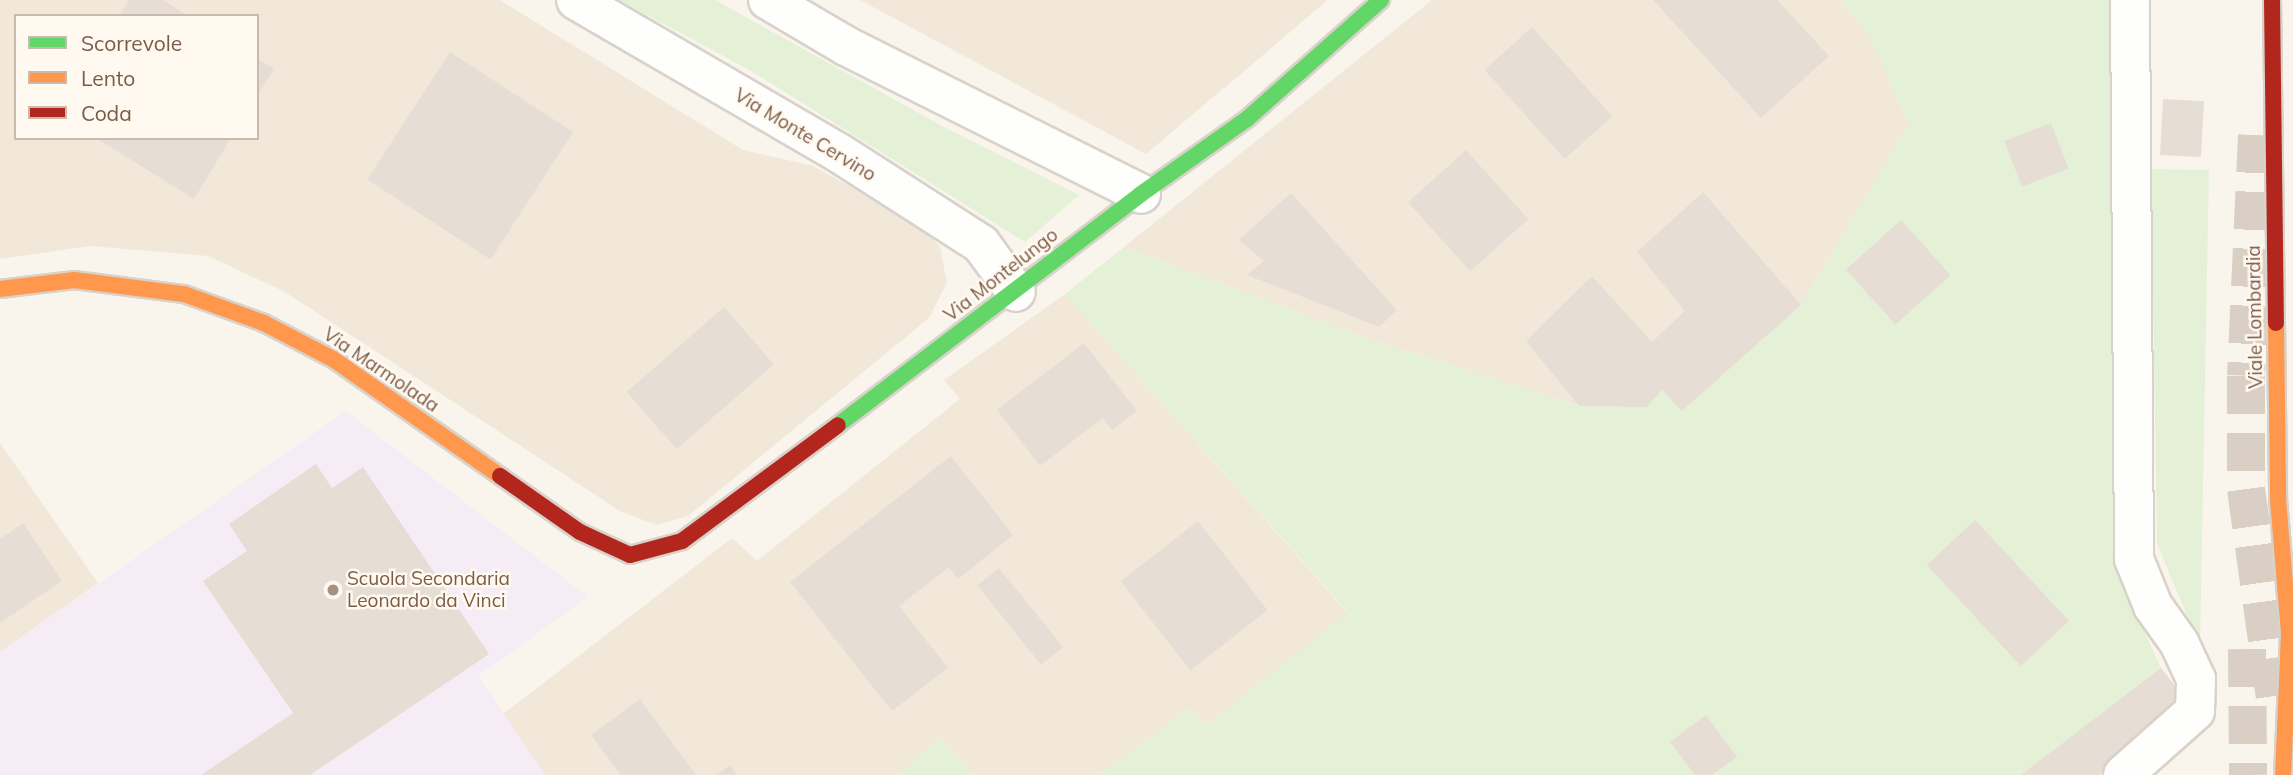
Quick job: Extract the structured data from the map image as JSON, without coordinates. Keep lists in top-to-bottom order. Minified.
{"streets":{"street":["Via Monte Cervino","Via Montelungo","Viale Lombardia","Via Marmolada"]},"crossings":[["Via Monte Cervino","Via Montelungo"],["Via Montelungo","Via Marmolada"]],"places":["Scuola Secondaria Leonardo da Vinci"],"legend":["Scorrevole","Lento","Coda"]}
